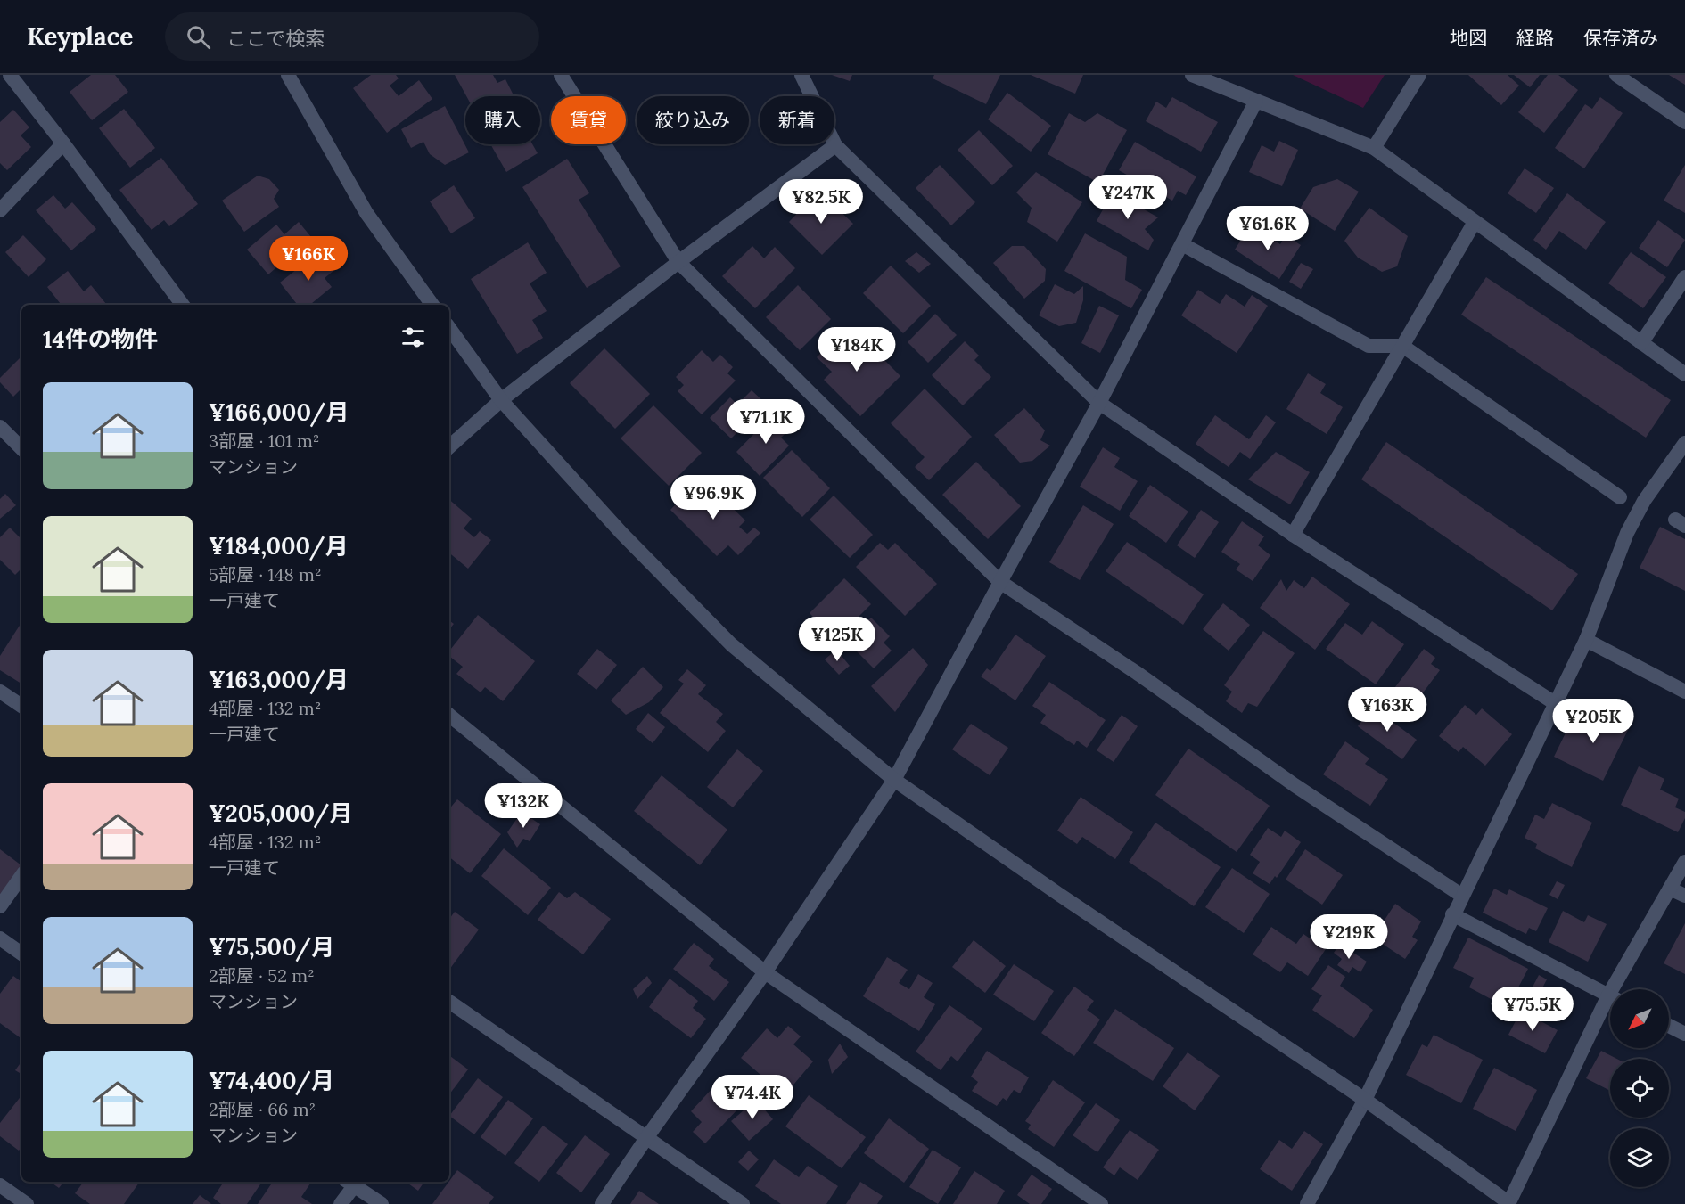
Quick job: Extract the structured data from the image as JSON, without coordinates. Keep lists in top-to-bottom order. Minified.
{"north":"bottom left","page":{"header":"Keyplace","search":"ここで検索","nav":["地図","経路","保存済み"],"chip":["購入","賃貸","絞り込み","新着"],"price":["¥247K","¥82.5K","¥61.6K","¥166K","¥184K","¥71.1K","¥96.9K","¥125K","¥163K","¥205K","¥132K","¥219K","¥75.5K","¥74.4K"],"heading":"14件の物件","list":[{"name":"¥166,000/月","note":"3部屋 · 101 m² · マンション"},{"name":"¥184,000/月","note":"5部屋 · 148 m² · 一戸建て"},{"name":"¥163,000/月","note":"4部屋 · 132 m² · 一戸建て"},{"name":"¥205,000/月","note":"4部屋 · 132 m² · 一戸建て"},{"name":"¥75,500/月","note":"2部屋 · 52 m² · マンション"},{"name":"¥74,400/月","note":"2部屋 · 66 m² · マンション"}]}}
